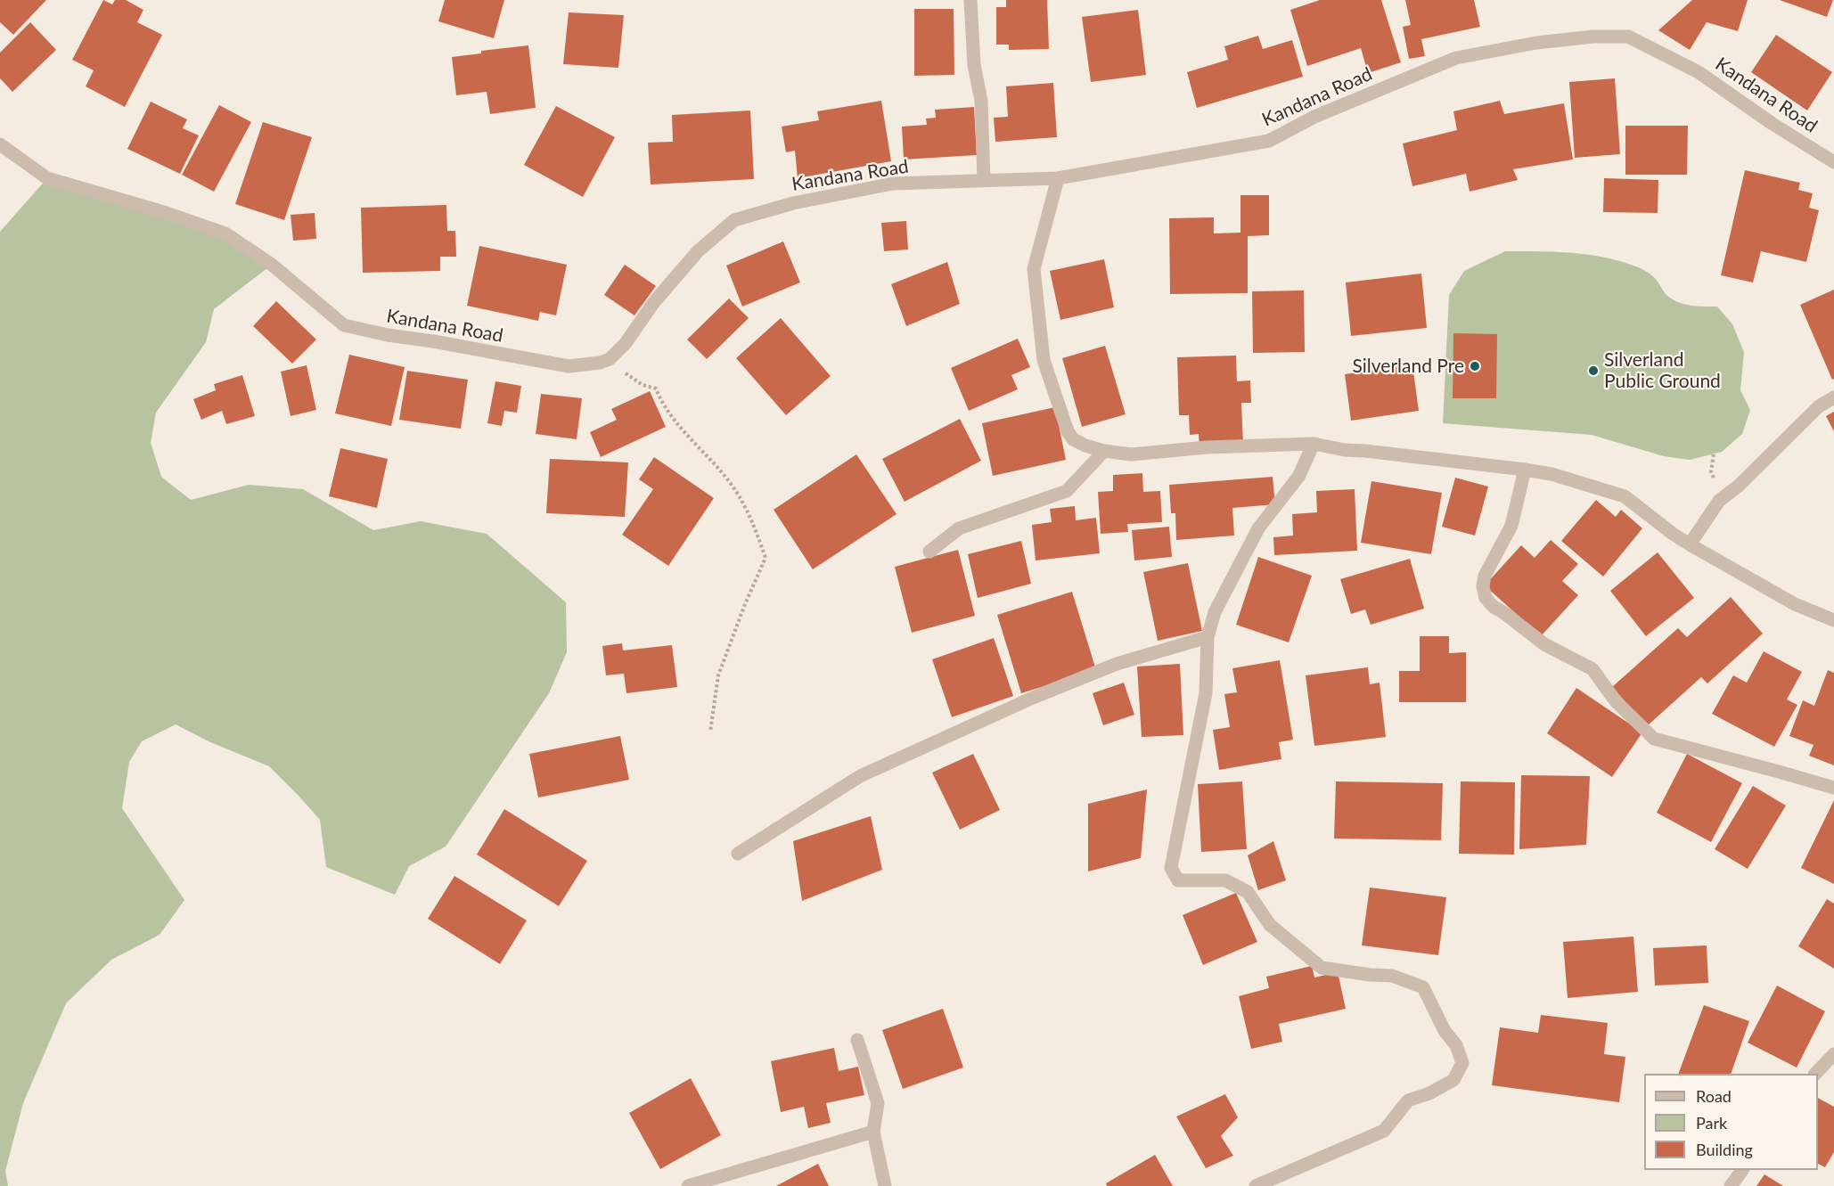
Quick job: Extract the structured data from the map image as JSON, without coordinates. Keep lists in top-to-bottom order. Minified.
{"streets":{"street":["Kandana Road"]},"places":["Silverland Pre","Silverland Public Ground"],"legend":["Road","Park","Building"]}
